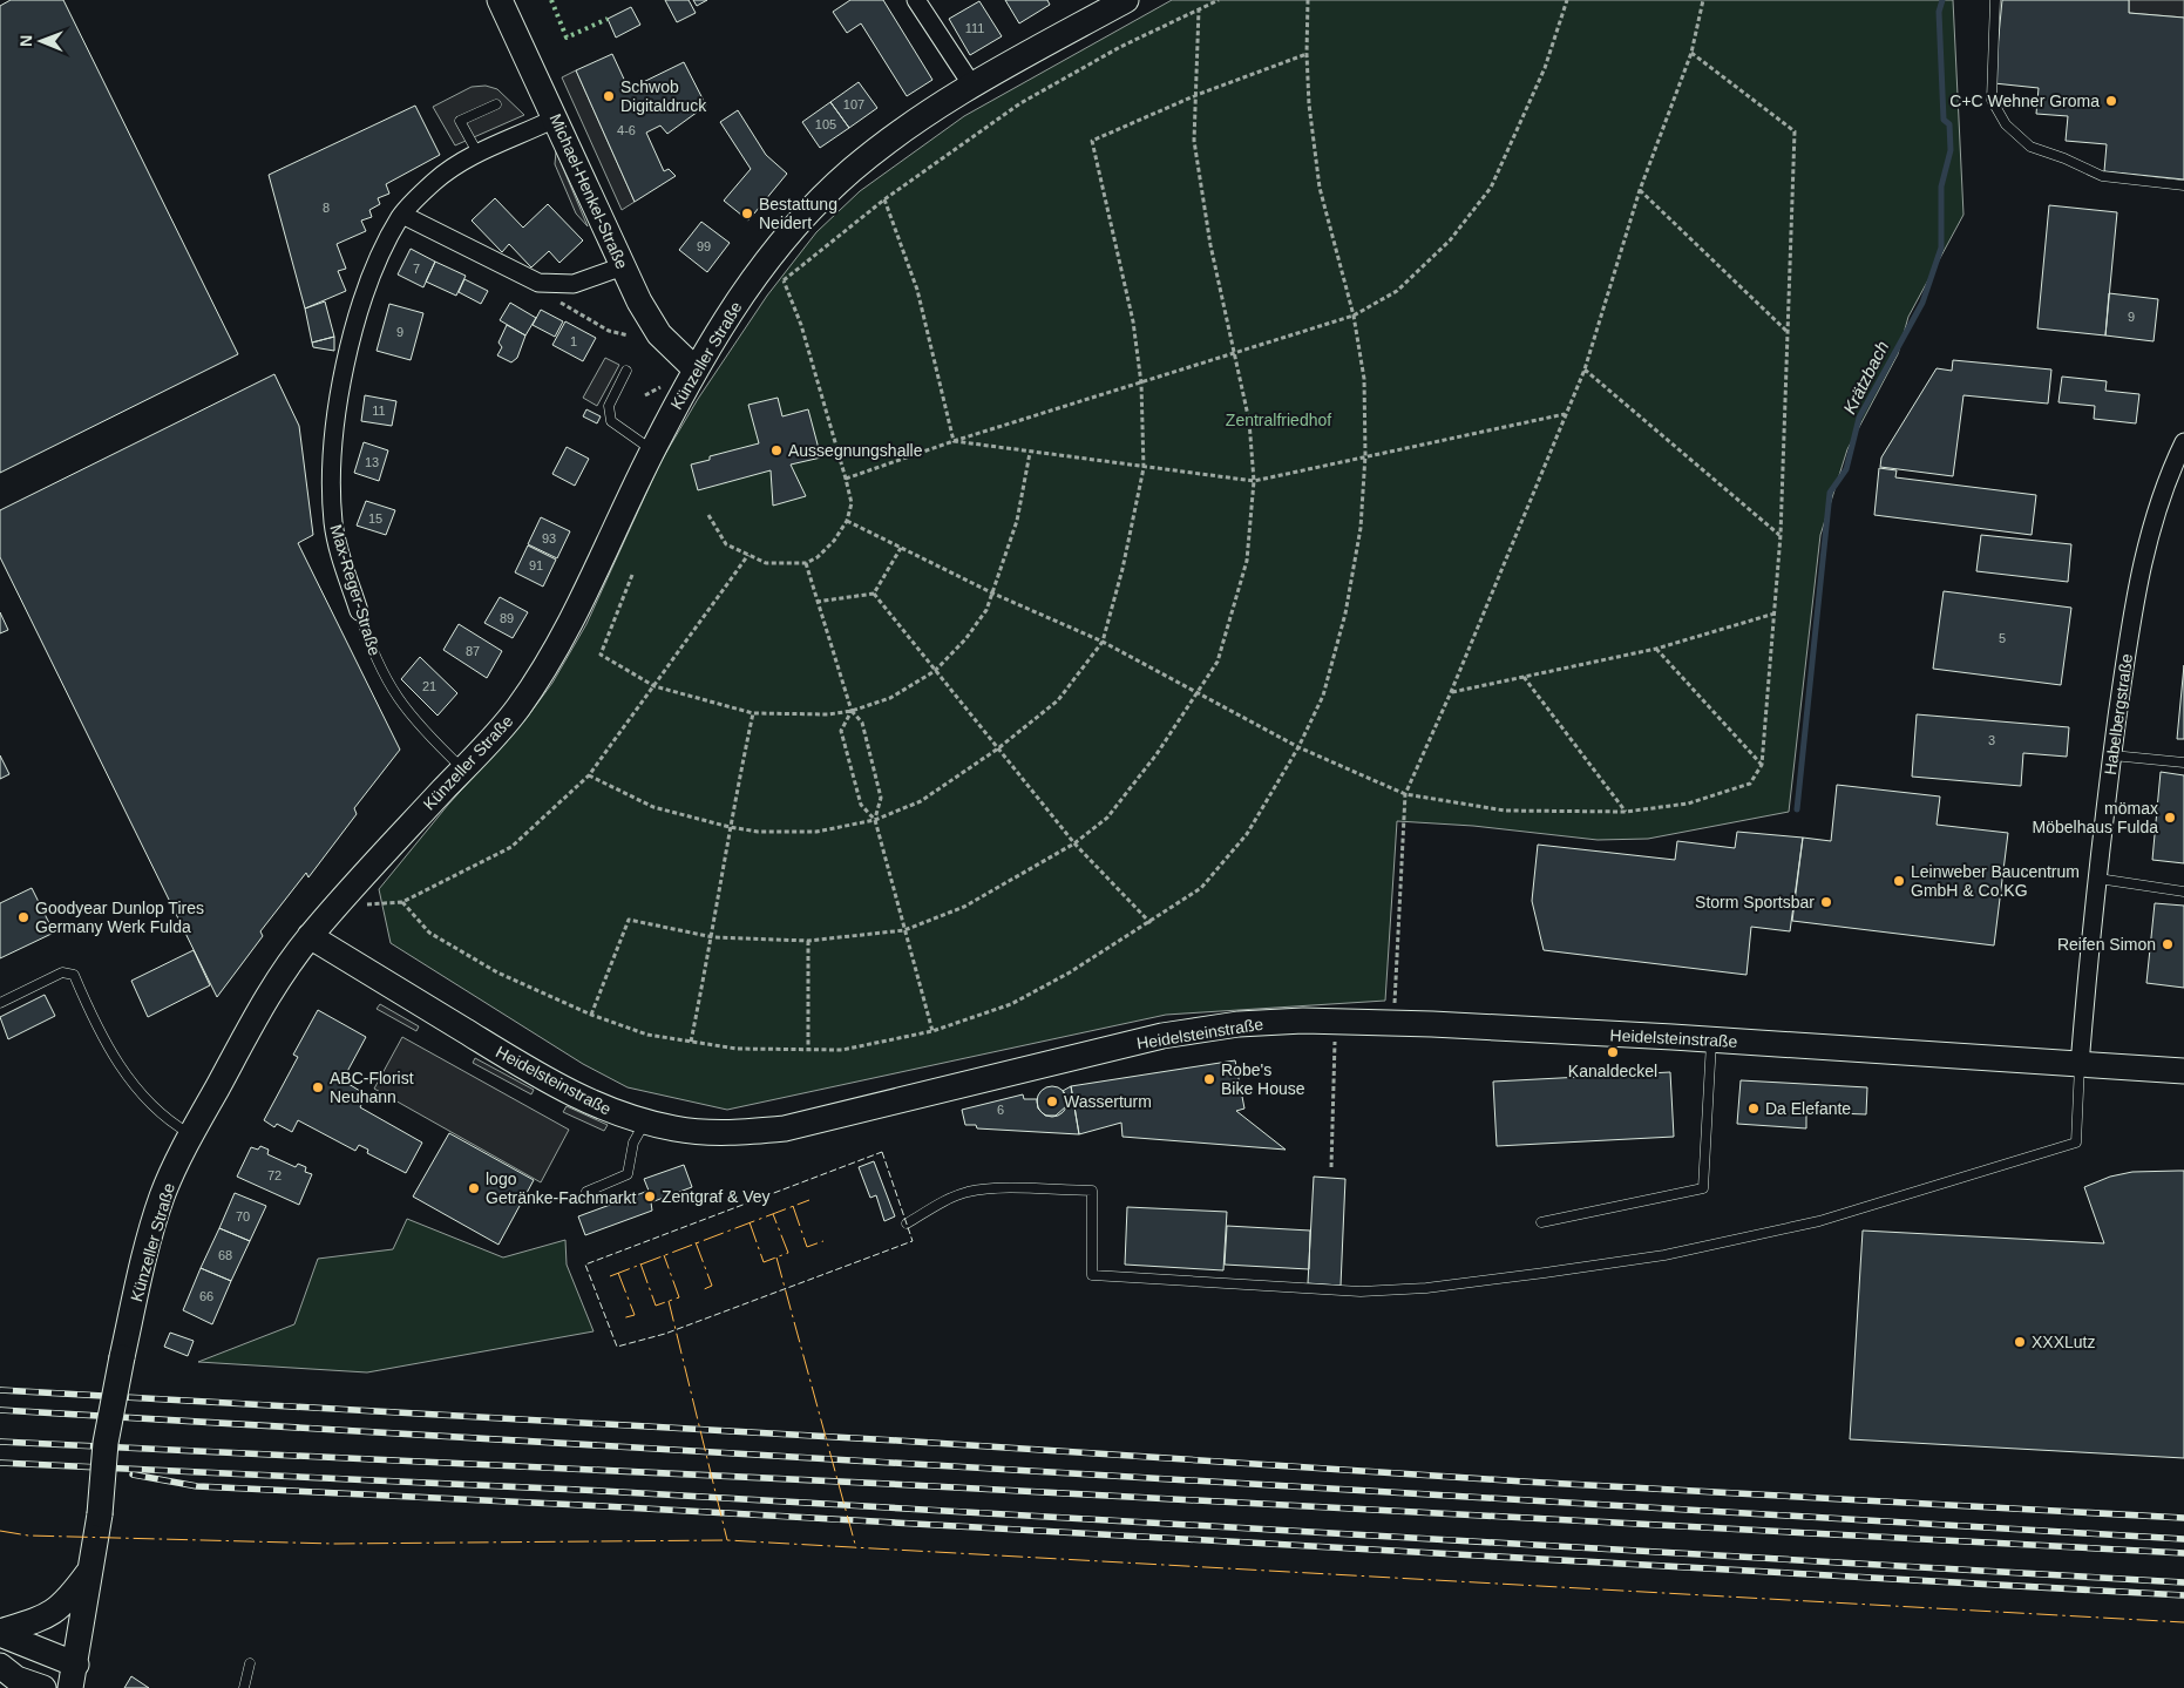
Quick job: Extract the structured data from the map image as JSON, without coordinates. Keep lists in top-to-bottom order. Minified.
{"streets":{"main road":["Michael-Henkel-Straße","Künzeller Straße","Heidelsteinstraße"],"street":["Max-Reger-Straße","Habelbergstraße"]},"crossings":[["Michael-Henkel-Straße","Künzeller Straße"],["Michael-Henkel-Straße","Max-Reger-Straße"],["Künzeller Straße","Max-Reger-Straße"],["Künzeller Straße","Heidelsteinstraße"],["Habelbergstraße","Heidelsteinstraße"]],"water":["Krätzbach"],"parks":["Zentralfriedhof"],"places":["Schwob Digitaldruck","C+C Wehner Groma","Bestattung Neidert","Aussegnungshalle","mömax Möbelhaus Fulda","Leinweber Baucentrum GmbH & Co.KG","Storm Sportsbar","Goodyear Dunlop Tires Germany Werk Fulda","Reifen Simon","Kanaldeckel","Robe's Bike House","ABC-Florist Neuhann","Wasserturm","Da Elefante","logo Getränke-Fachmarkt","Zentgraf & Vey","XXXLutz"],"house_numbers":["111","107","105","4-6","8","99","7","9","9","1","11","13","15","93","91","89","5","87","21","3","6","72","70","68","66"],"north":"left"}
